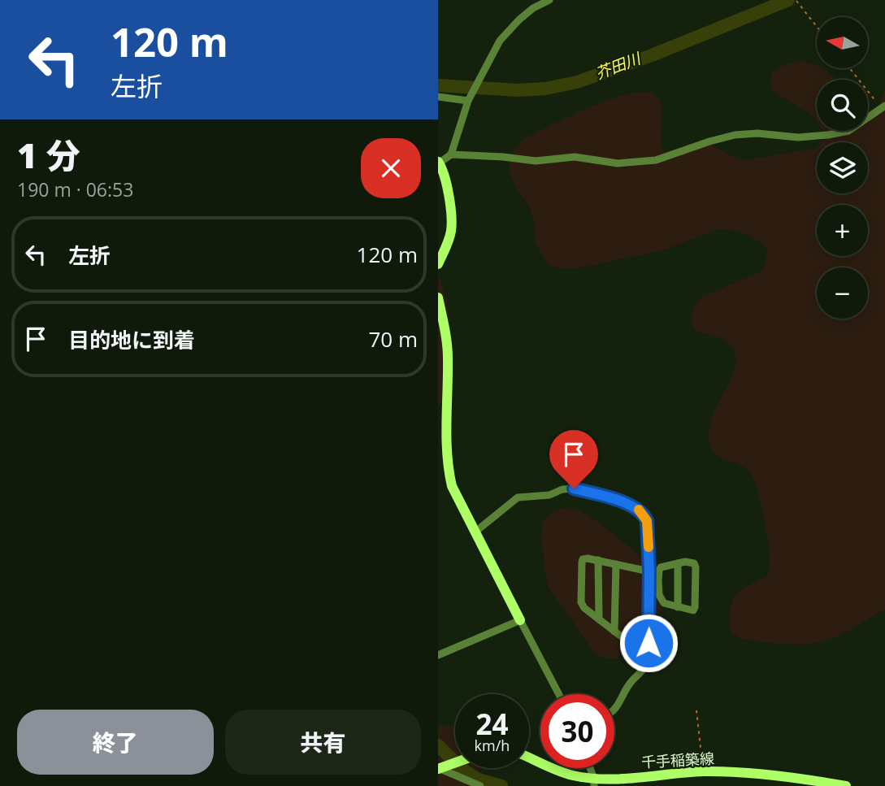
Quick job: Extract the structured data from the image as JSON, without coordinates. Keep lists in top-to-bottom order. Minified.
{"streets":{"street":["千手稲築線"]},"water":["芥田川"],"north":"left","page":{"turn":["120 m","左折"],"map_buttons":["+","−"],"heading":["1 分","190 m · 06:53"],"list":[{"name":"左折","value":"120 m"},{"name":"目的地に到着","value":"70 m"}],"speed":"24 km/h","limit":"30","buttons":["終了","共有"]}}
